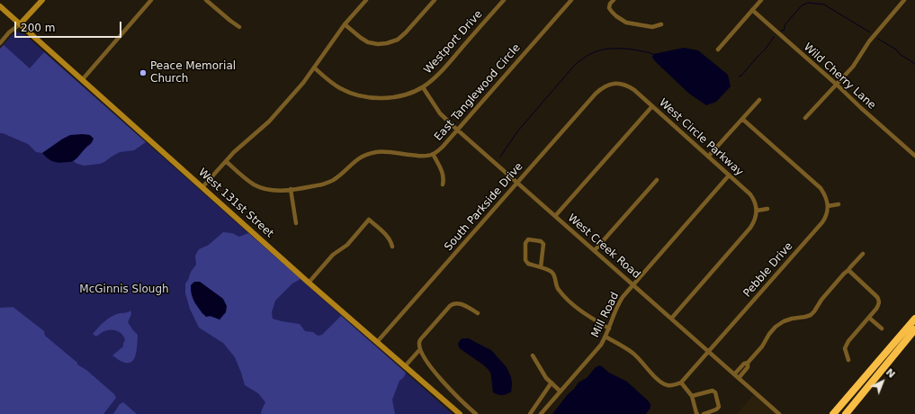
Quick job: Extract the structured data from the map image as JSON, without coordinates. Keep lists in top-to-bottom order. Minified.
{"streets":{"street":["Westport Drive","Wild Cherry Lane","East Tanglewood Circle","West Circle Parkway","West 131st Street","South Parkside Drive","West Creek Road","Pebble Drive","Mill Road"]},"crossings":[["Westport Drive","West Creek Road"],["East Tanglewood Circle","West Creek Road"],["West Circle Parkway","South Parkside Drive"],["West Circle Parkway","Mill Road"],["West 131st Street","South Parkside Drive"],["South Parkside Drive","West Creek Road"],["West Creek Road","Pebble Drive"],["West Creek Road","Mill Road"]],"parks":["McGinnis Slough"],"places":["Peace Memorial Church"],"scale_bar":"200 m","north":"top right"}
